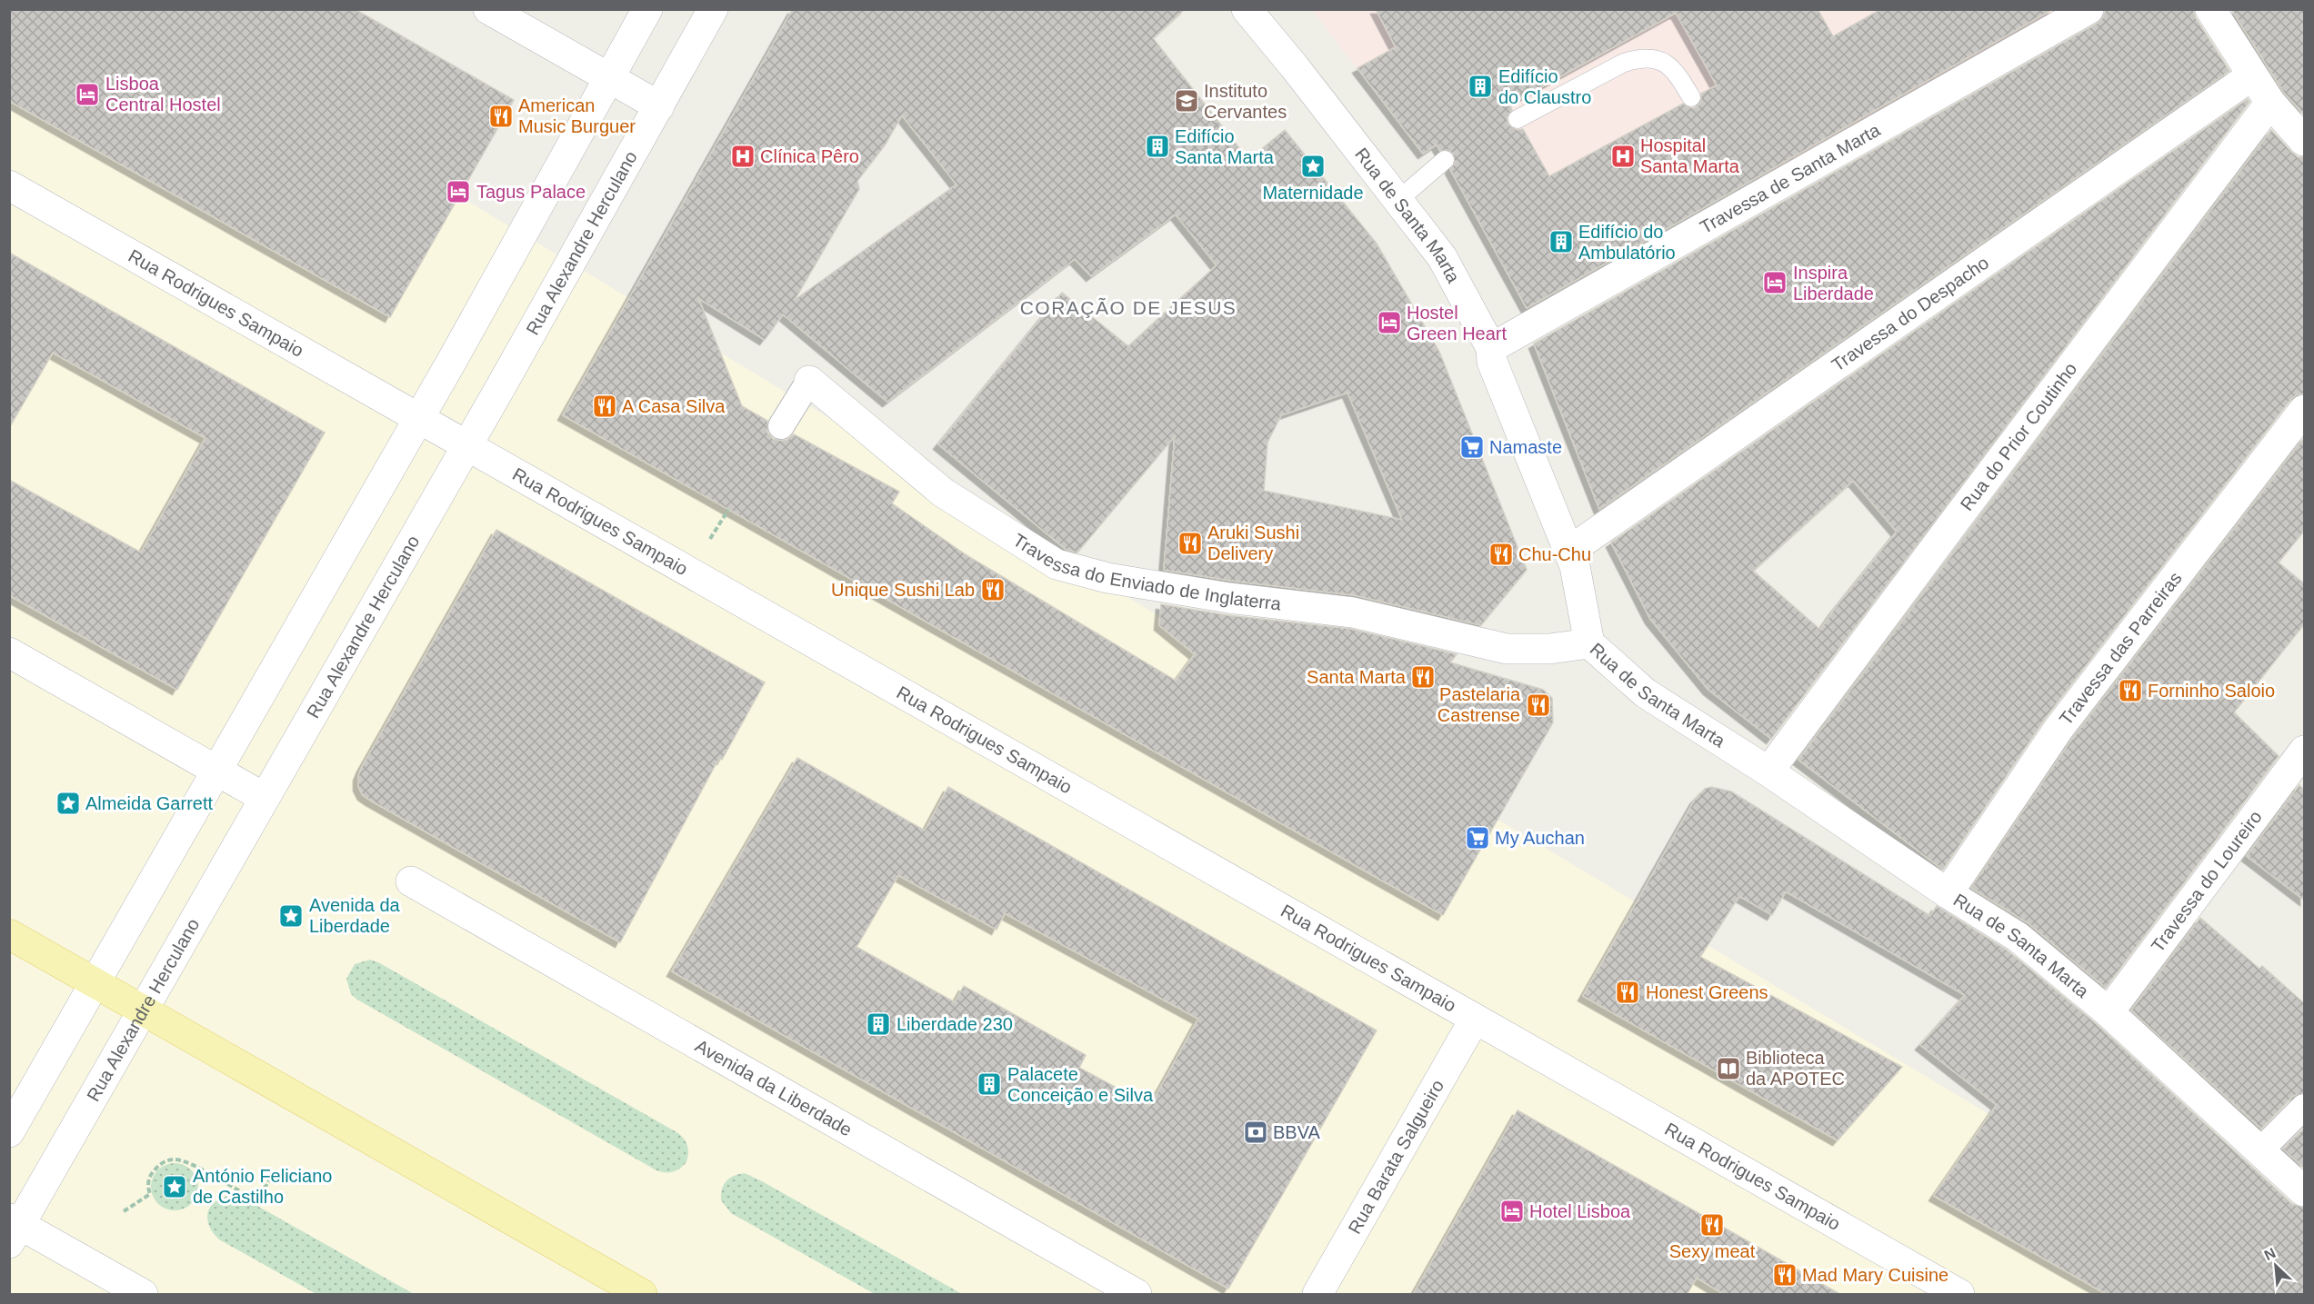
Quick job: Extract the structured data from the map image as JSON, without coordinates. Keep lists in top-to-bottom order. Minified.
{"streets":{"street":["Travessa de Santa Marta","Rua de Santa Marta","Rua Alexandre Herculano","Rua Rodrigues Sampaio","Travessa do Despacho","Rua do Prior Coutinho","Travessa do Enviado de Inglaterra","Travessa das Parreiras","Travessa do Loureiro","Avenida da Liberdade","Rua Barata Salgueiro"]},"crossings":[["Travessa de Santa Marta","Rua de Santa Marta"],["Rua de Santa Marta","Travessa do Despacho"],["Rua de Santa Marta","Rua do Prior Coutinho"],["Rua de Santa Marta","Travessa do Enviado de Inglaterra"],["Rua de Santa Marta","Travessa das Parreiras"],["Rua de Santa Marta","Travessa do Loureiro"],["Rua Alexandre Herculano","Rua Rodrigues Sampaio"],["Rua Rodrigues Sampaio","Rua Barata Salgueiro"]],"districts":["CORAÇÃO DE JESUS"],"places":{"building":["Edifício do Claustro","Edifício Santa Marta","Edifício do Ambulatório","Liberdade 230","Palacete Conceição e Silva"],"hotel":["Lisboa Central Hostel","Tagus Palace","Inspira Liberdade","Hostel Green Heart","Hotel Lisboa"],"school or university":["Instituto Cervantes"],"restaurant":["American Music Burguer","A Casa Silva","Aruki Sushi Delivery","Chu-Chu","Unique Sushi Lab","Santa Marta","Forninho Saloio","Pastelaria Castrense","Honest Greens","Sexy meat","Mad Mary Cuisine"],"hospital":["Clínica Pêro","Hospital Santa Marta"],"place":["Maternidade","Almeida Garrett","Avenida da Liberdade","António Feliciano de Castilho"],"supermarket":["Namaste","My Auchan"],"library":["Biblioteca da APOTEC"],"bank":["BBVA"]},"north":"top left"}
